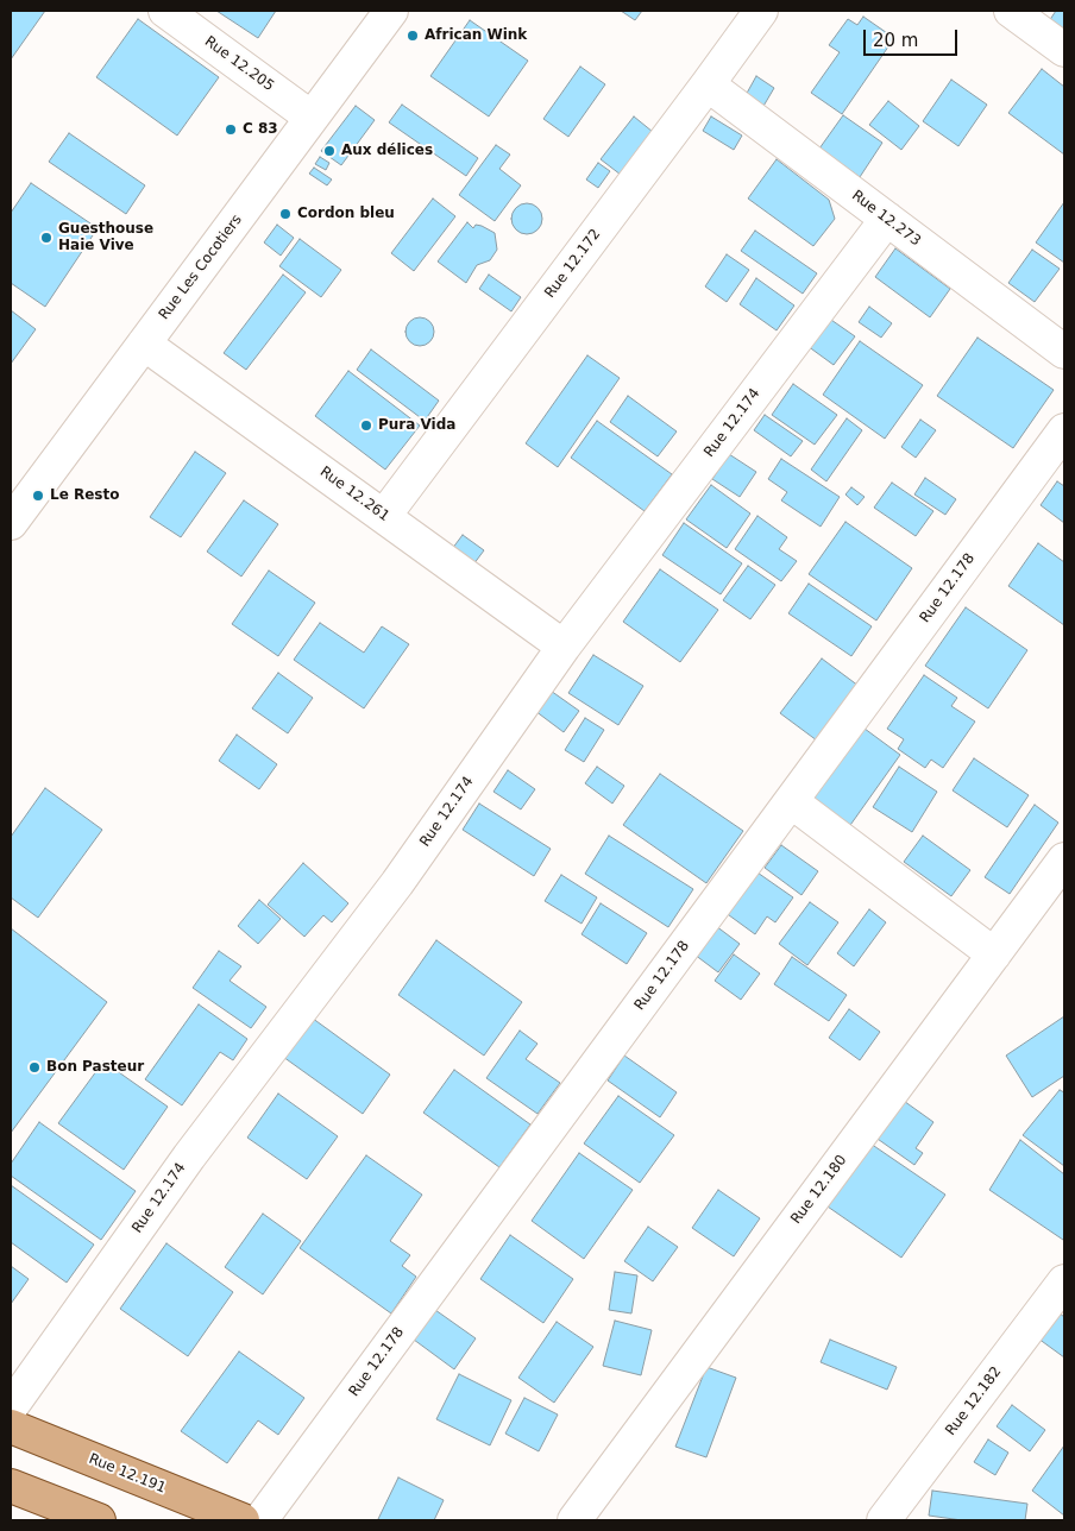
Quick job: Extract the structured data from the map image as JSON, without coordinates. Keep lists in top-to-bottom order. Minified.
{"streets":{"main road":["Rue 12.191"],"street":["Rue 12.205","Rue 12.273","Rue 12.172","Rue Les Cocotiers","Rue 12.174","Rue 12.261","Rue 12.178","Rue 12.180","Rue 12.182"]},"crossings":[["Rue 12.205","Rue Les Cocotiers"],["Rue 12.273","Rue 12.172"],["Rue 12.273","Rue 12.174"],["Rue 12.172","Rue 12.261"],["Rue Les Cocotiers","Rue 12.261"],["Rue 12.174","Rue 12.261"]],"places":["African Wink","C 83","Aux délices","Cordon bleu","Guesthouse Haie Vive","Pura Vida","Le Resto","Bon Pasteur"],"scale_bar":"20 m"}
